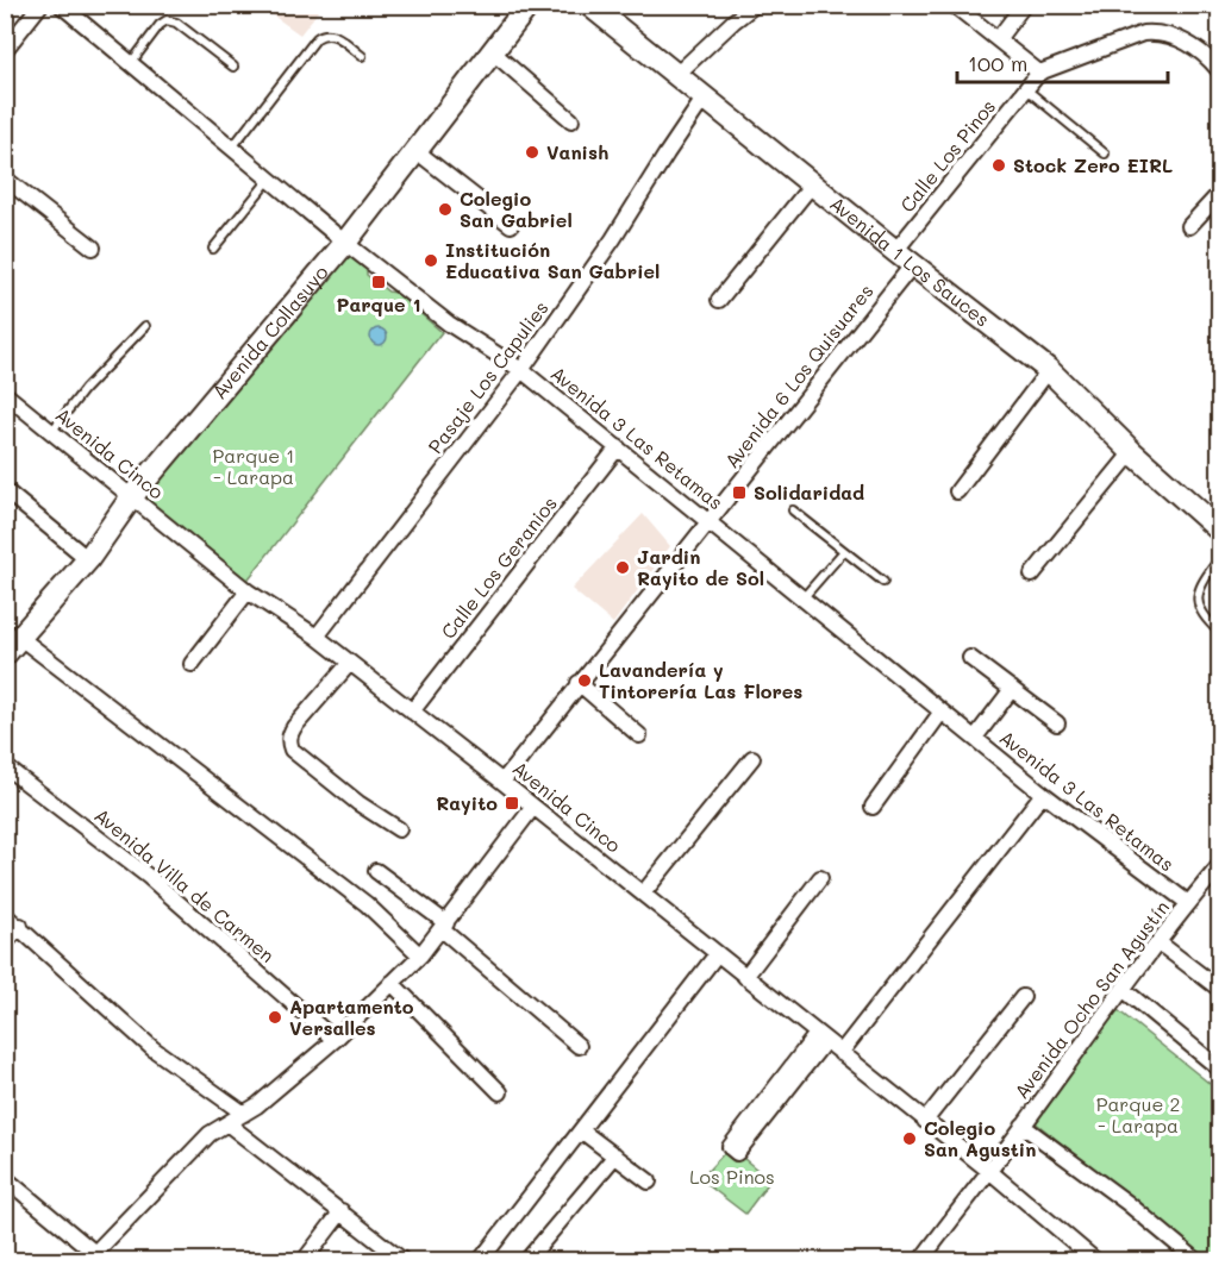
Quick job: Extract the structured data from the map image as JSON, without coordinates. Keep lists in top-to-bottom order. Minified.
{"streets":{"street":["Calle Los Pinos","Avenida 1 Los Sauces","Avenida Collasuyo","Avenida 6 Los Quisuares","Pasaje Los Capulies","Avenida 3 Las Retamas","Avenida Cinco","Calle Los Geranios","Avenida Villa de Carmen","Avenida Ocho San Agustín"]},"crossings":[["Calle Los Pinos","Avenida 1 Los Sauces"],["Avenida 1 Los Sauces","Avenida 6 Los Quisuares"],["Avenida 1 Los Sauces","Pasaje Los Capulies"],["Avenida Collasuyo","Avenida 3 Las Retamas"],["Avenida Collasuyo","Avenida Cinco"],["Avenida 6 Los Quisuares","Avenida 3 Las Retamas"],["Avenida 6 Los Quisuares","Avenida Cinco"],["Pasaje Los Capulies","Avenida 3 Las Retamas"],["Pasaje Los Capulies","Avenida Cinco"],["Avenida 3 Las Retamas","Calle Los Geranios"],["Avenida 3 Las Retamas","Avenida Ocho San Agustín"],["Avenida Cinco","Calle Los Geranios"],["Avenida Cinco","Avenida Ocho San Agustín"]],"parks":["Parque 1 - Larapa","Parque 2 - Larapa","Los Pinos"],"places":{"other":["Vanish","Stock Zero EIRL","Colegio San Gabriel","Institución Educativa San Gabriel","Jardin Rayito de Sol","Lavandería y Tintorería Las Flores","Apartamento Versalles","Colegio San Agustin"],"transit":["Parque 1","Solidaridad","Rayito"]},"scale_bar":"100 m"}
